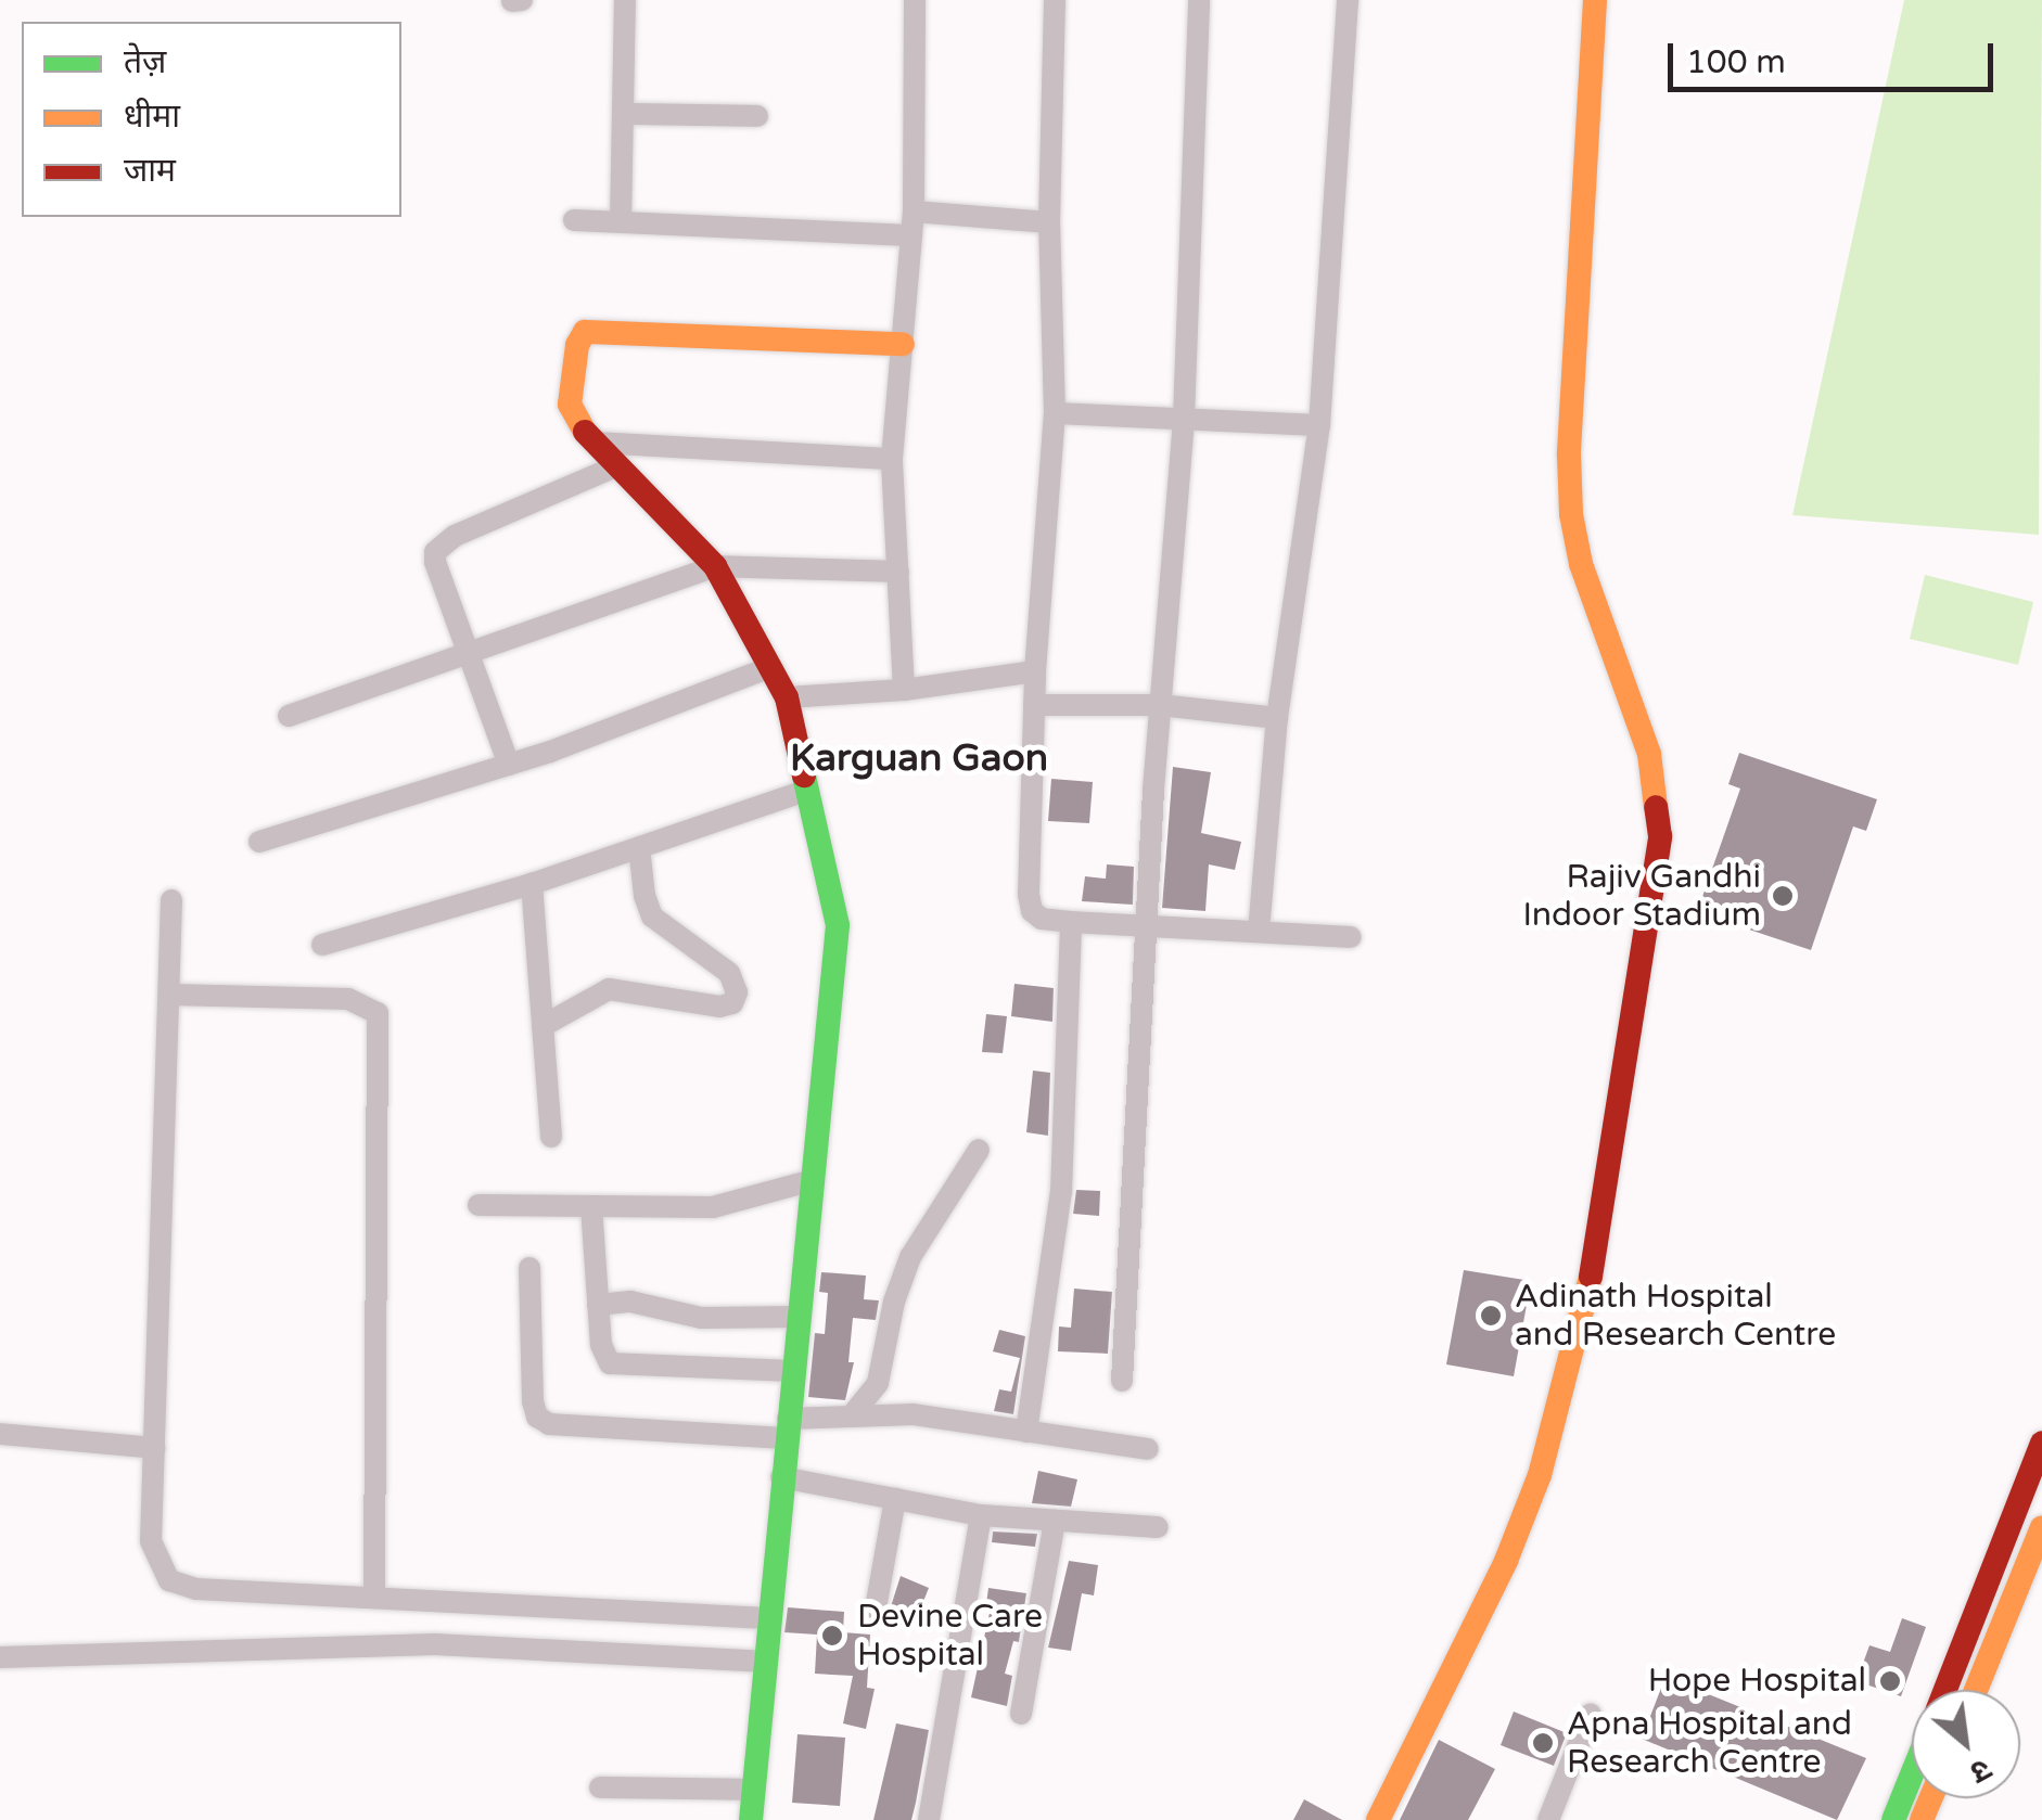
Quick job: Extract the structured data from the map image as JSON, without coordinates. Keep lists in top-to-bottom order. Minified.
{"districts":["Karguan Gaon"],"places":["Rajiv Gandhi Indoor Stadium","Adinath Hospital and Research Centre","Devine Care Hospital","Hope Hospital","Apna Hospital and Research Centre"],"legend":["तेज़","धीमा","जाम"],"scale_bar":"100 m","north":"bottom right"}
